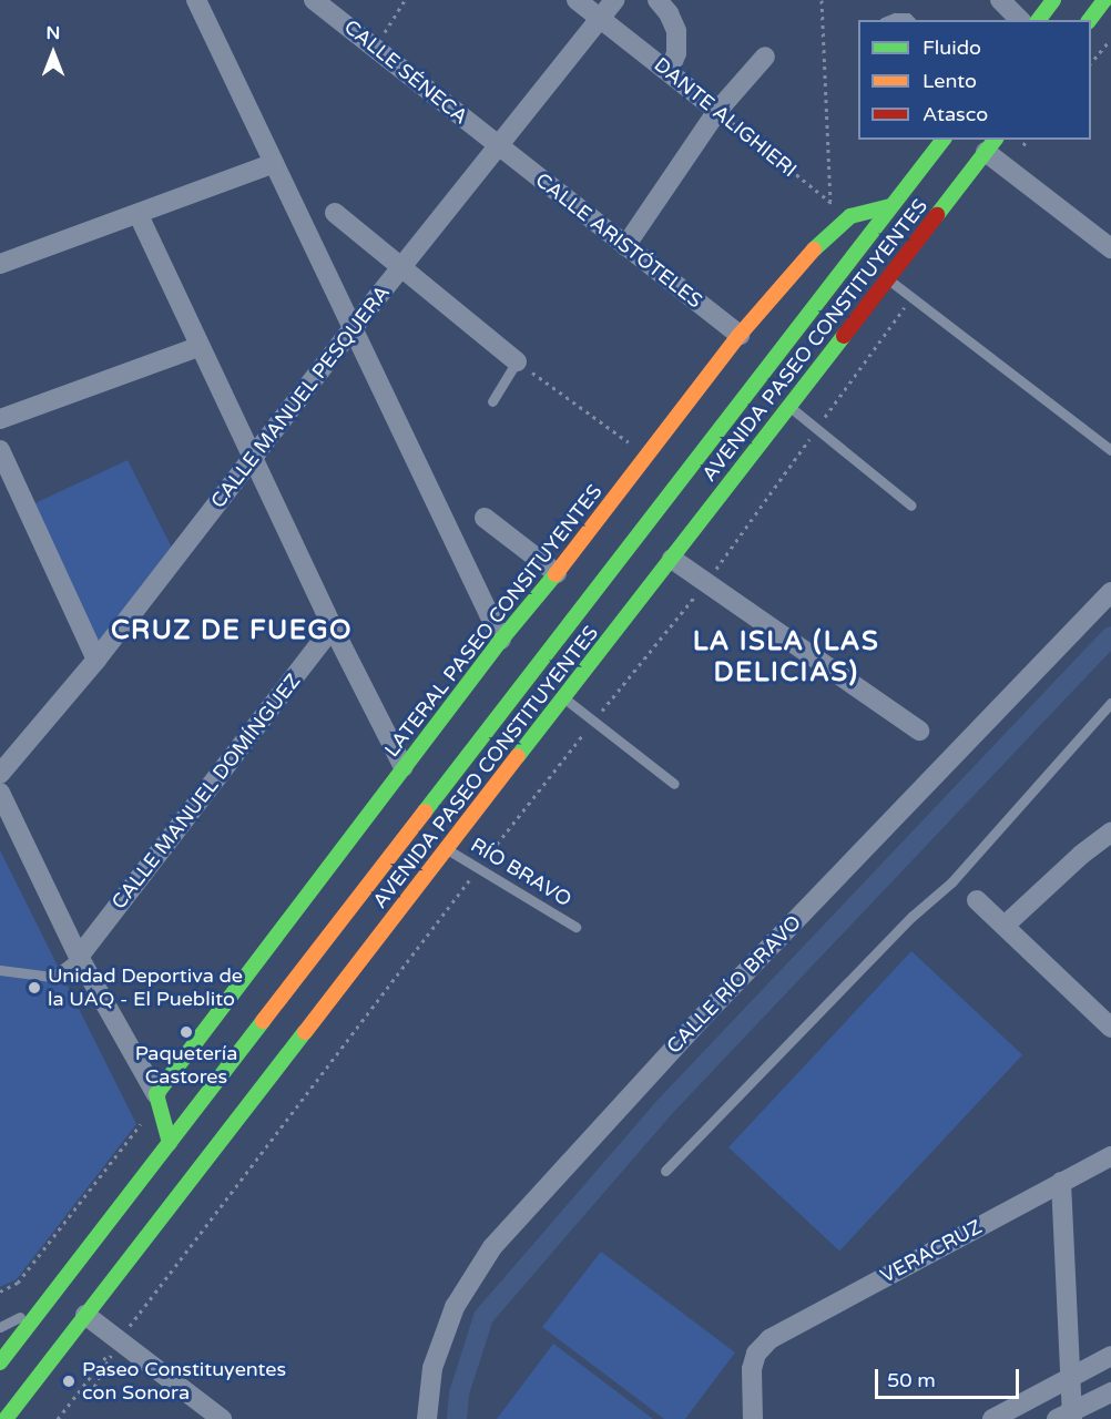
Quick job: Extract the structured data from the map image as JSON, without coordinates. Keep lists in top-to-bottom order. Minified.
{"streets":{"main road":["AVENIDA PASEO CONSTITUYENTES","LATERAL PASEO CONSITUYENTES"],"street":["CALLE SÉNECA","DANTE ALIGHIERI","CALLE ARISTÓTELES","CALLE MANUEL PESQUERA","CALLE MANUEL DOMÍNGUEZ","CALLE RÍO BRAVO","VERACRUZ"],"lane":["RÍO BRAVO"]},"crossings":[["CALLE SÉNECA","CALLE ARISTÓTELES"],["CALLE SÉNECA","CALLE MANUEL PESQUERA"],["DANTE ALIGHIERI","CALLE MANUEL PESQUERA"],["DANTE ALIGHIERI","LATERAL PASEO CONSITUYENTES"],["CALLE ARISTÓTELES","CALLE MANUEL PESQUERA"],["CALLE ARISTÓTELES","LATERAL PASEO CONSITUYENTES"],["AVENIDA PASEO CONSTITUYENTES","LATERAL PASEO CONSITUYENTES"],["AVENIDA PASEO CONSTITUYENTES","RÍO BRAVO"]],"districts":["CRUZ DE FUEGO","LA ISLA (LAS DELICIAS)"],"places":["Unidad Deportiva de la UAQ - El Pueblito","Paquetería Castores","Paseo Constituyentes con Sonora"],"legend":["Fluido","Lento","Atasco"],"scale_bar":"50 m","north":"top"}
